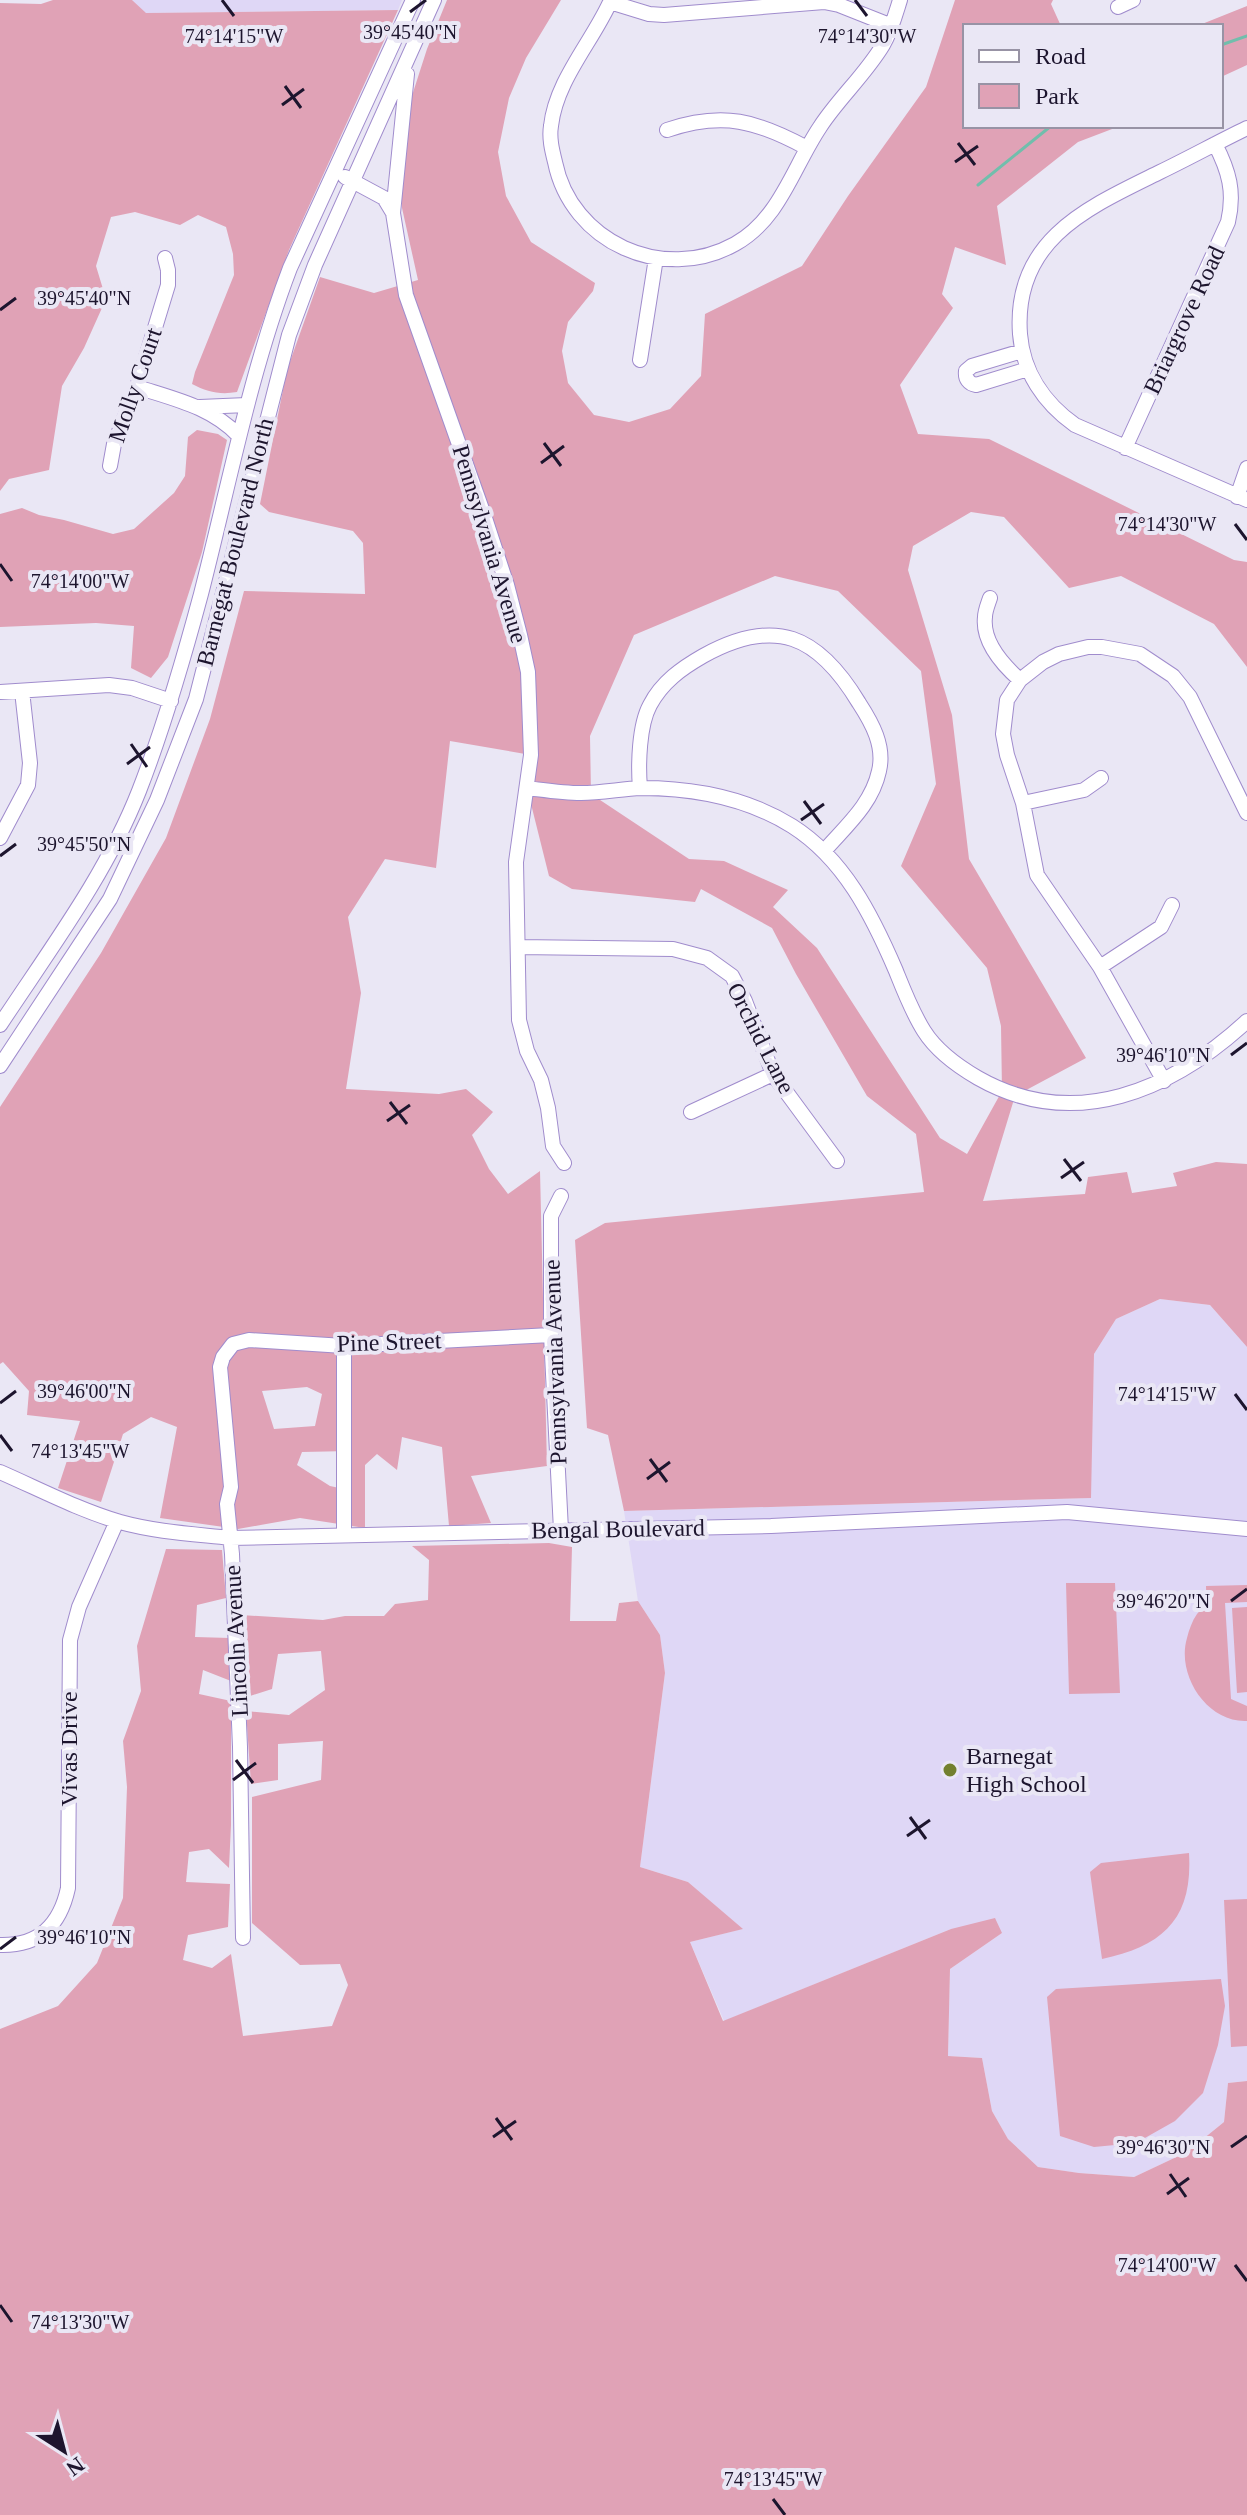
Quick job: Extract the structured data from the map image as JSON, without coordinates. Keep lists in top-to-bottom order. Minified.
{"streets":{"street":["Briargrove Road","Molly Court","Barnegat Boulevard North","Pennsylvania Avenue","Orchid Lane","Pine Street","Bengal Boulevard","Lincoln Avenue","Vivas Drive"]},"crossings":[["Barnegat Boulevard North","Pennsylvania Avenue"],["Pennsylvania Avenue","Orchid Lane"],["Pennsylvania Avenue","Pine Street"],["Pennsylvania Avenue","Bengal Boulevard"],["Pine Street","Lincoln Avenue"],["Bengal Boulevard","Lincoln Avenue"],["Bengal Boulevard","Vivas Drive"]],"places":["Barnegat High School"],"legend":["Road","Park"],"north":"bottom right","coordinates":["39°45'40\"N","74°14'15\"W","74°14'30\"W","74°14'00\"W","39°45'50\"N","39°46'10\"N","39°46'00\"N","74°13'45\"W","39°46'20\"N","39°46'30\"N","74°13'30\"W"]}
